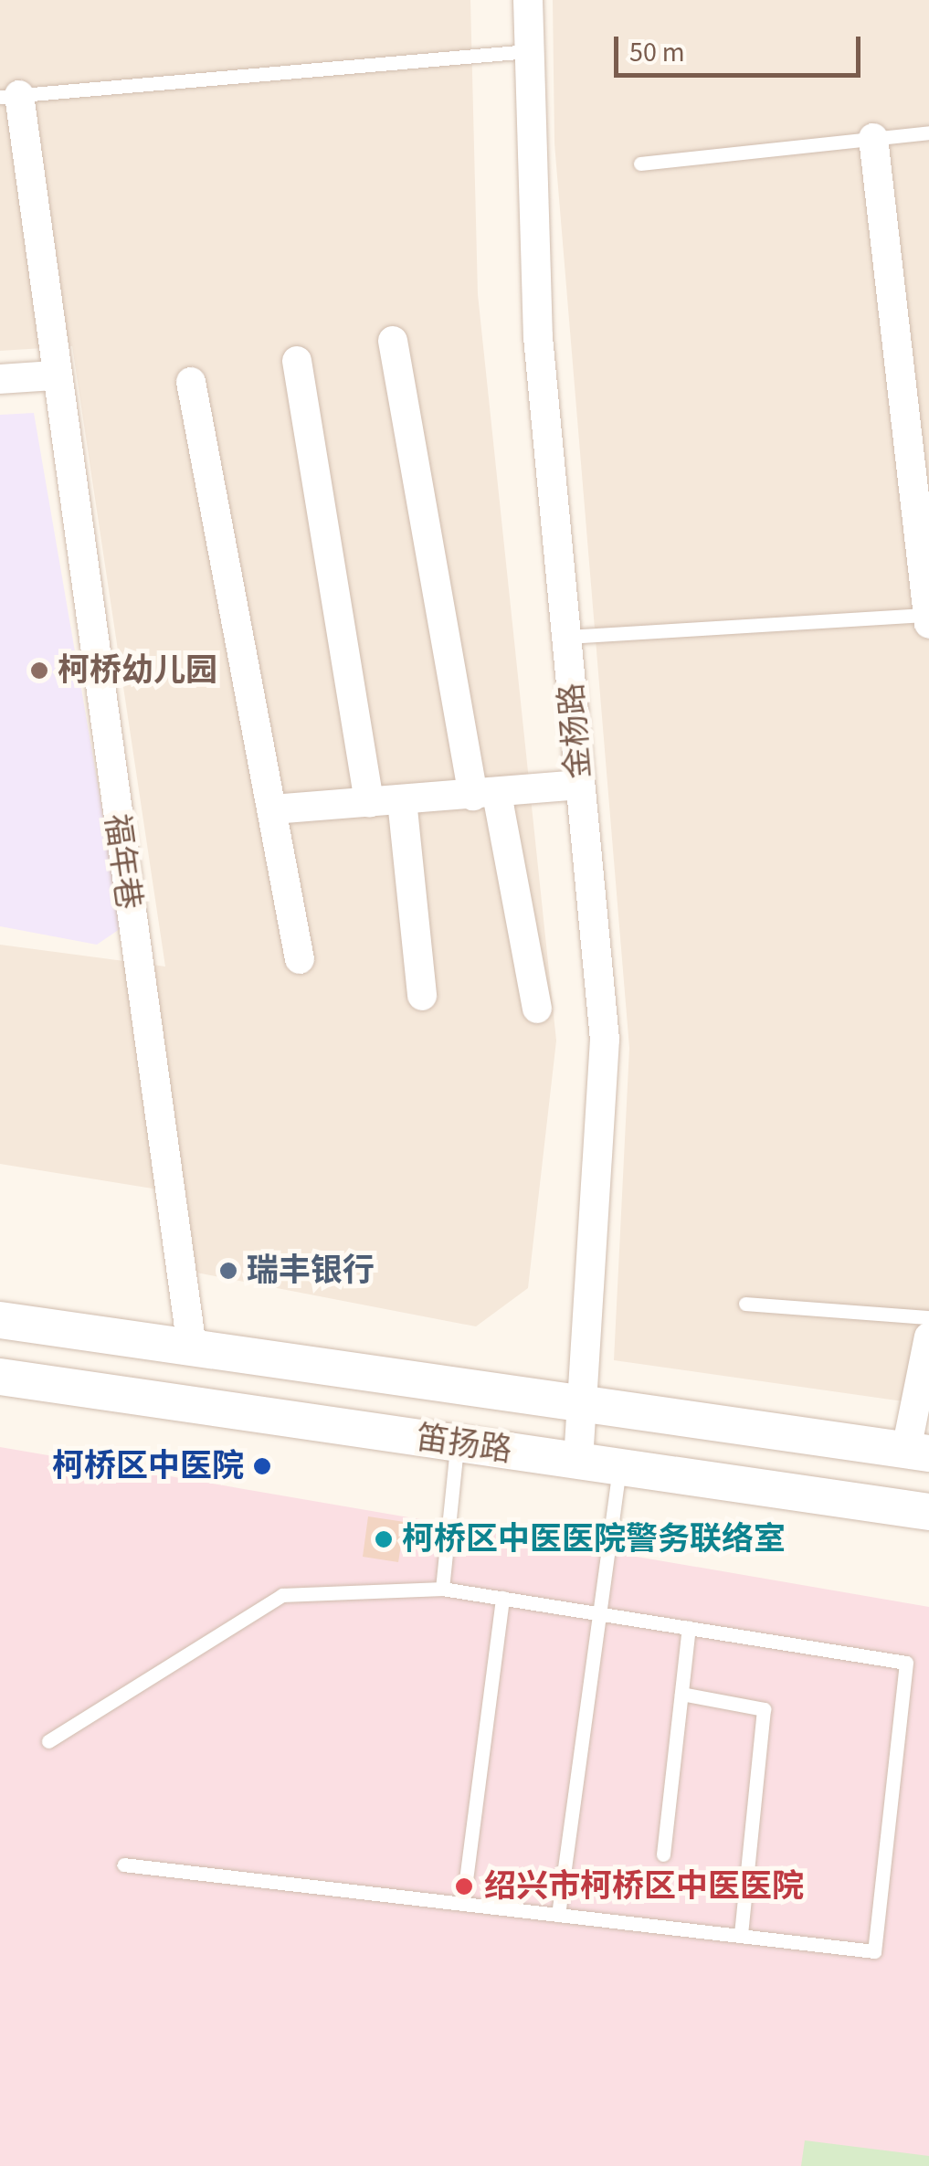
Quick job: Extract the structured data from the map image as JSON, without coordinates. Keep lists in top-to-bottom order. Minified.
{"streets":{"street":["金杨路","福年巷","笛扬路"]},"crossings":[["金杨路","笛扬路"],["福年巷","笛扬路"]],"places":["柯桥幼儿园","瑞丰银行","柯桥区中医院","柯桥区中医医院警务联络室","绍兴市柯桥区中医医院"],"scale_bar":"50 m"}
